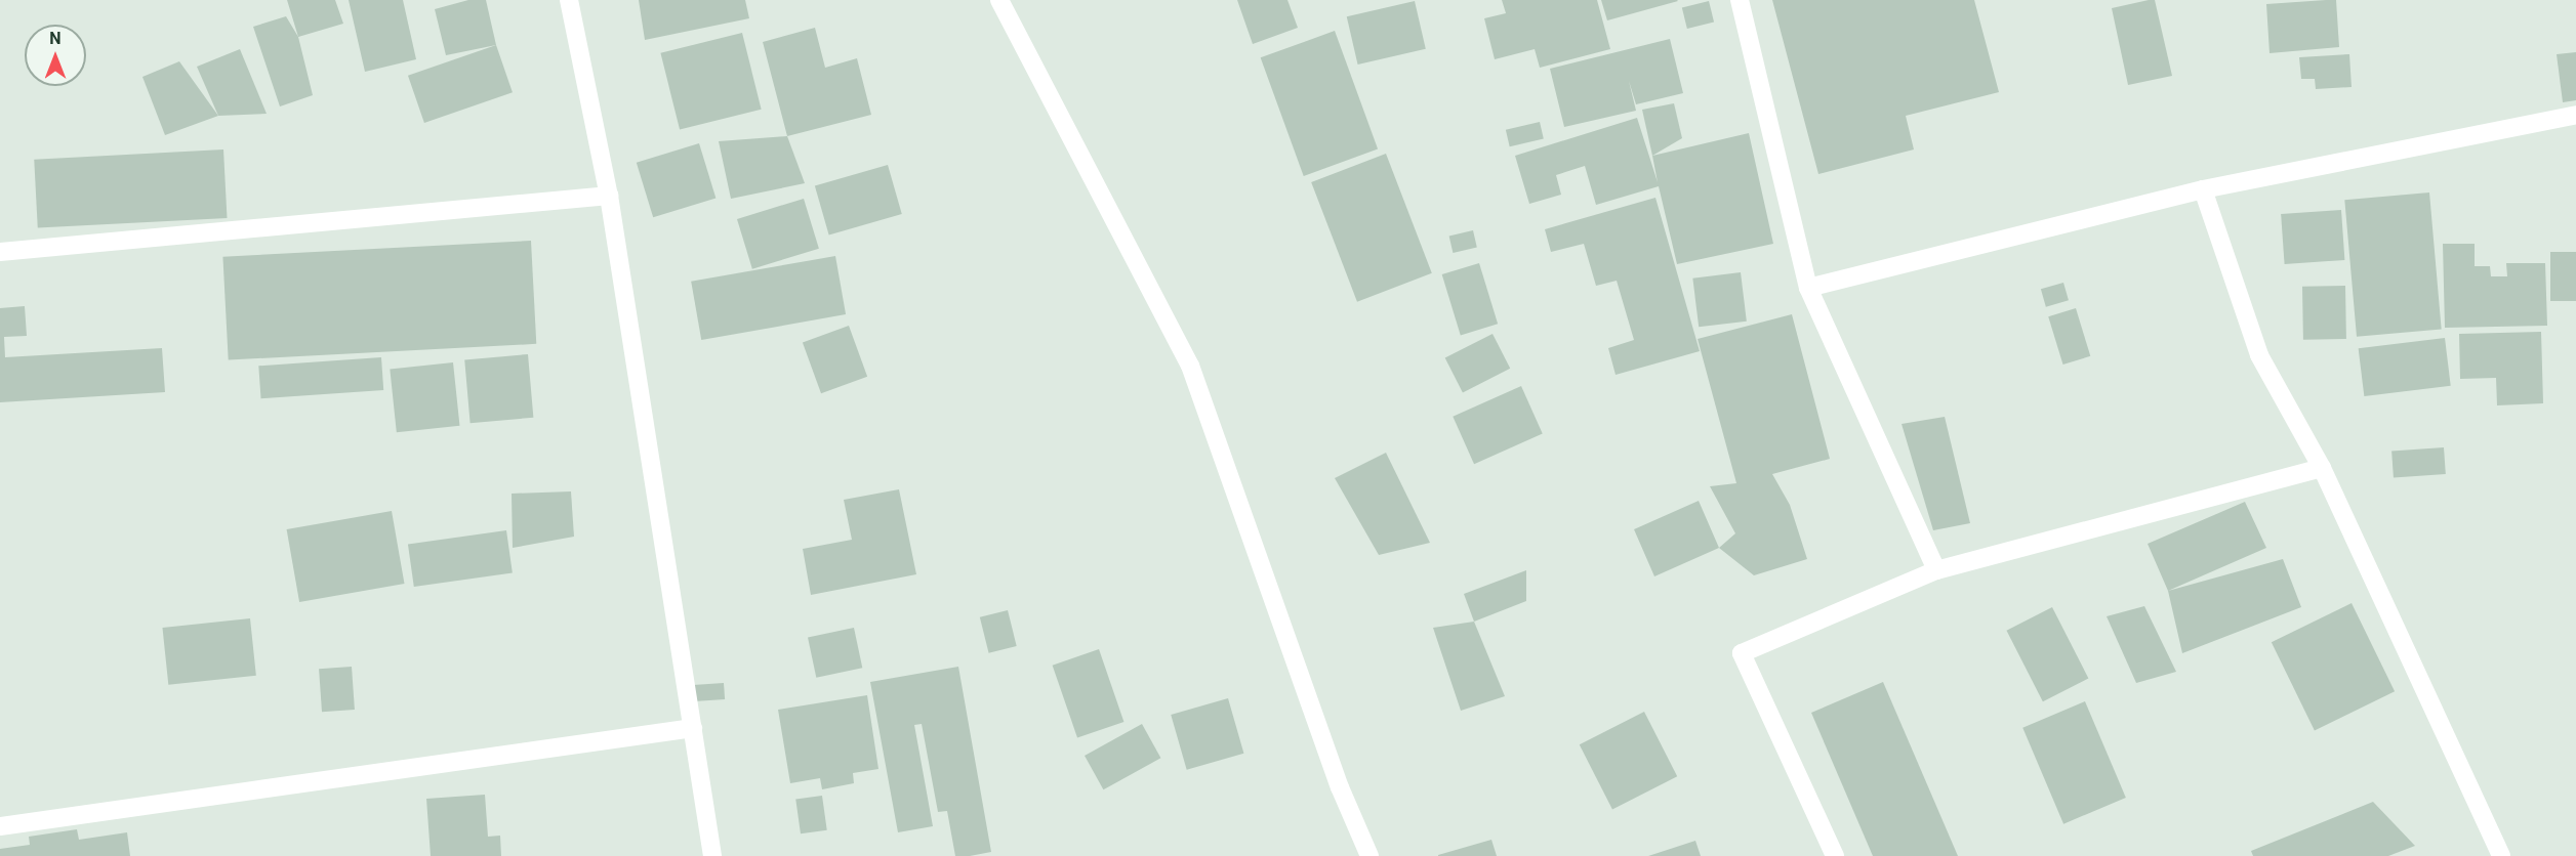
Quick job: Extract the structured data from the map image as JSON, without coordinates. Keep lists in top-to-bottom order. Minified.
{"north":"top"}
